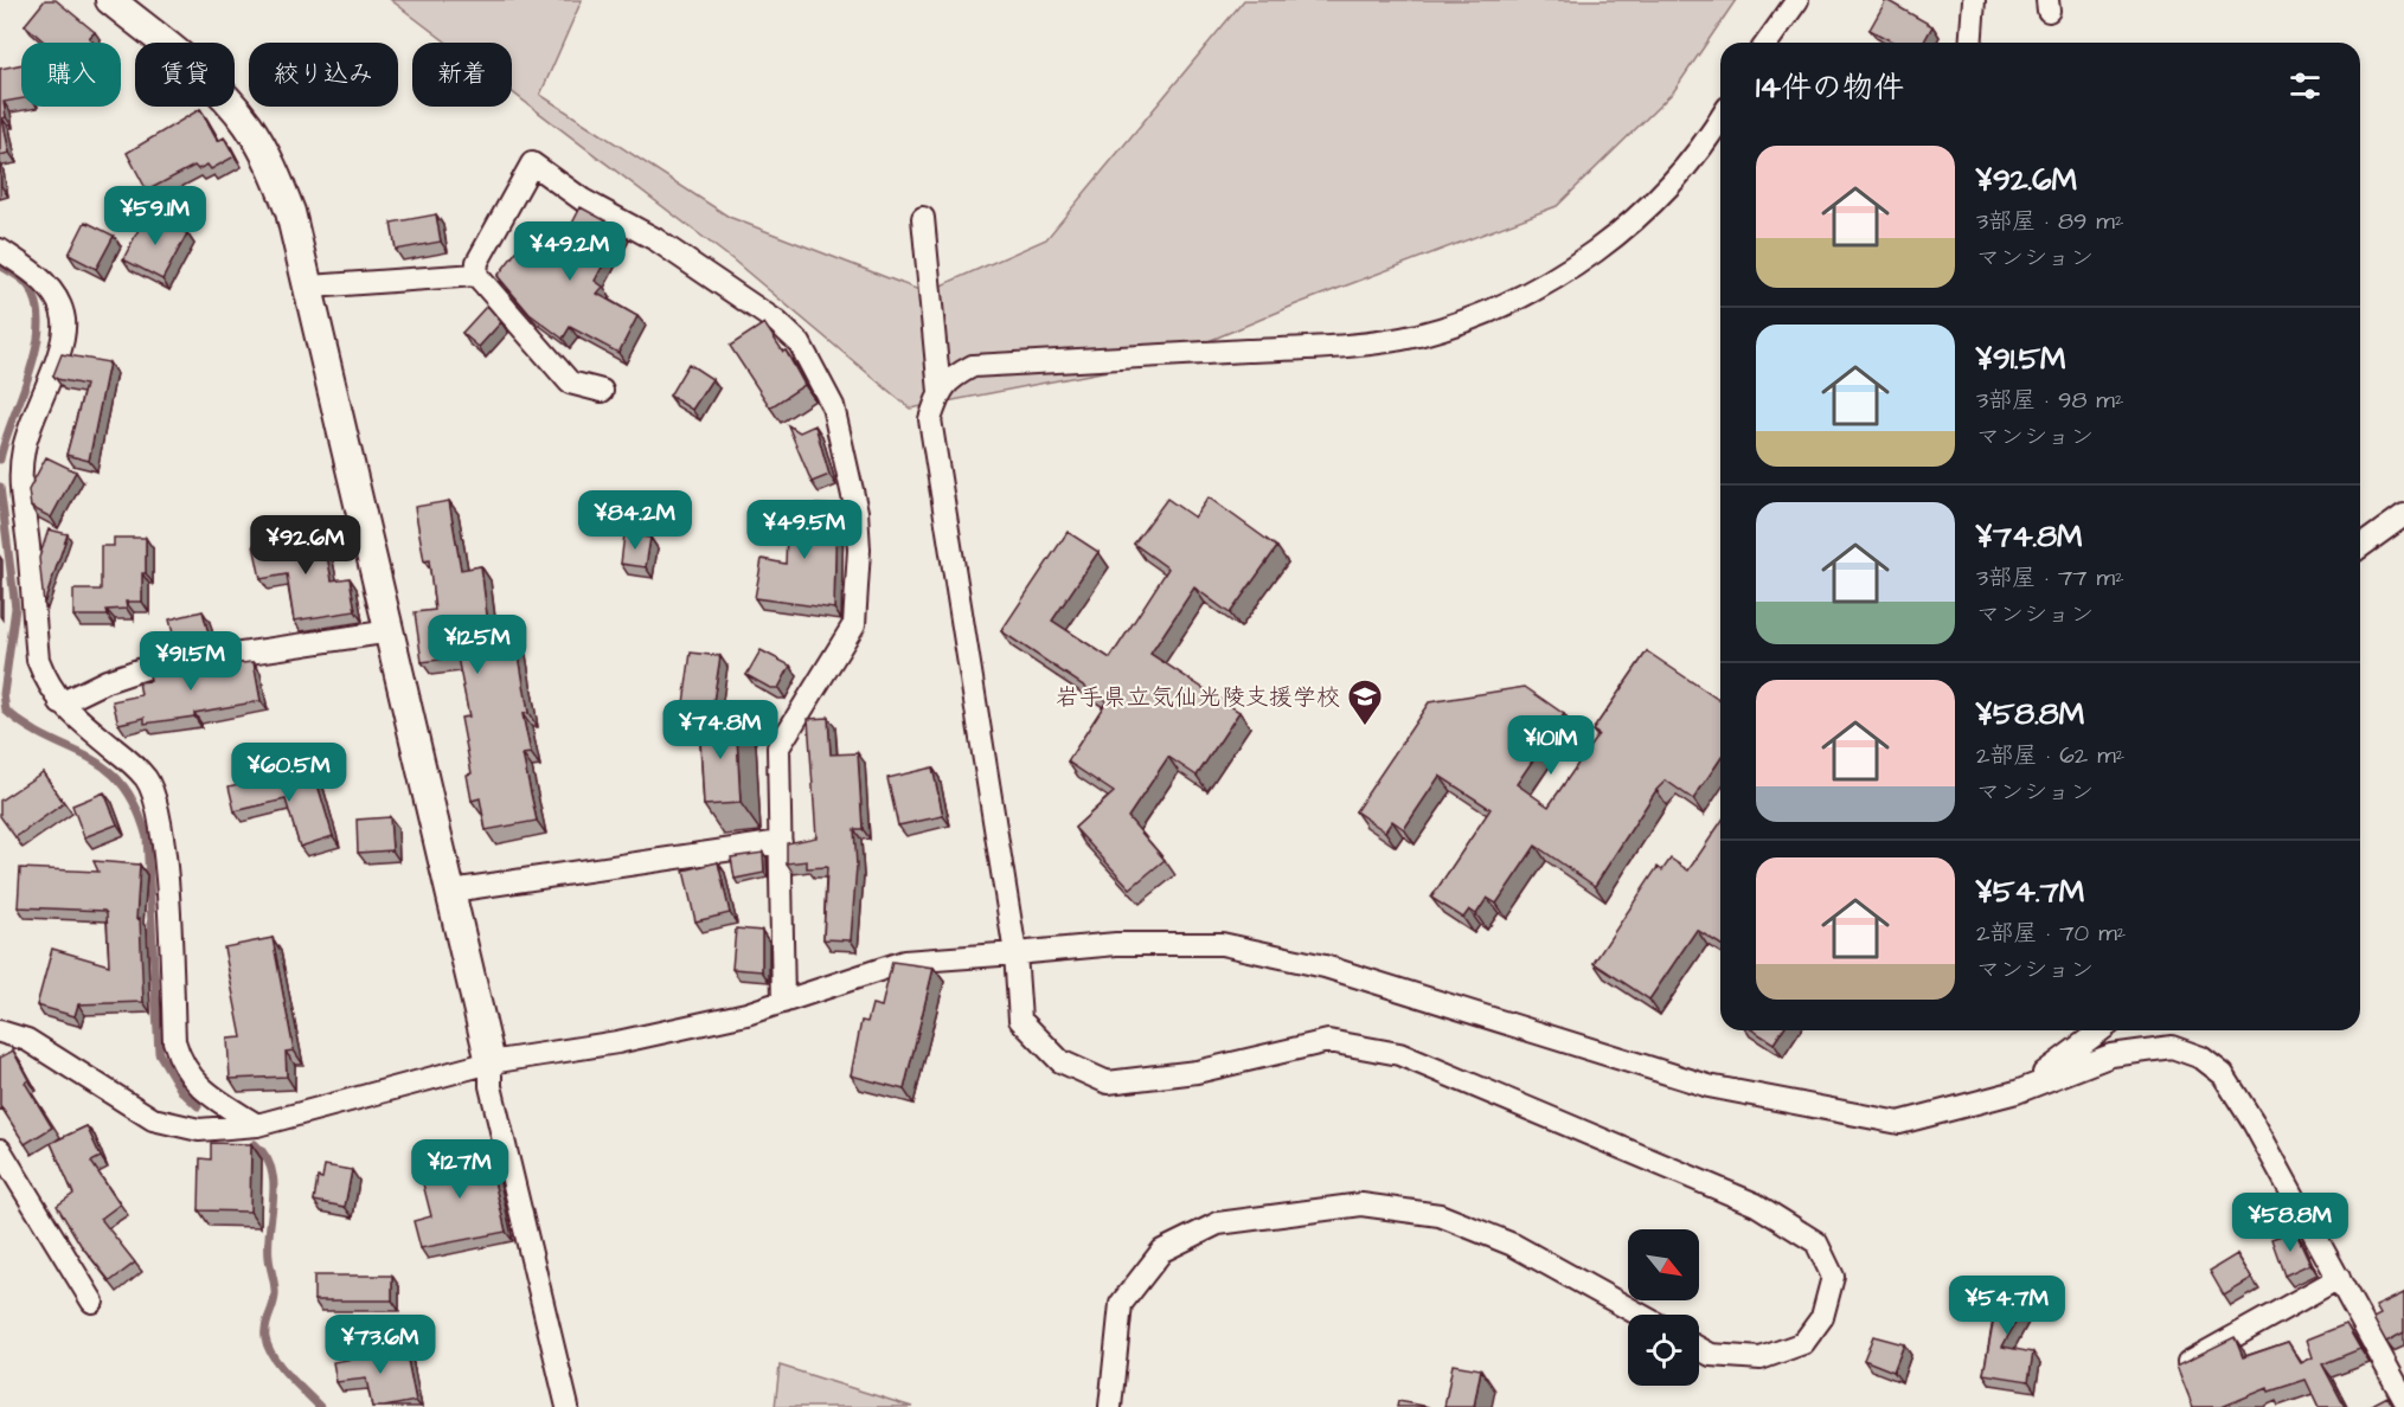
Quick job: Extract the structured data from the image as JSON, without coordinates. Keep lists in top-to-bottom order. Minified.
{"places":{"school or university":["岩手県立気仙光陵支援学校"]},"north":"bottom right","page":{"chip":["購入","賃貸","絞り込み","新着"],"heading":"14件の物件","list":[{"name":"¥92.6M","note":"3部屋 · 89 m² · マンション"},{"name":"¥91.5M","note":"3部屋 · 98 m² · マンション"},{"name":"¥74.8M","note":"3部屋 · 77 m² · マンション"},{"name":"¥58.8M","note":"2部屋 · 62 m² · マンション"},{"name":"¥54.7M","note":"2部屋 · 70 m² · マンション"}],"price":["¥59.1M","¥49.2M","¥84.2M","¥49.5M","¥92.6M","¥125M","¥91.5M","¥74.8M","¥101M","¥60.5M","¥127M","¥58.8M","¥54.7M","¥73.6M"]}}
